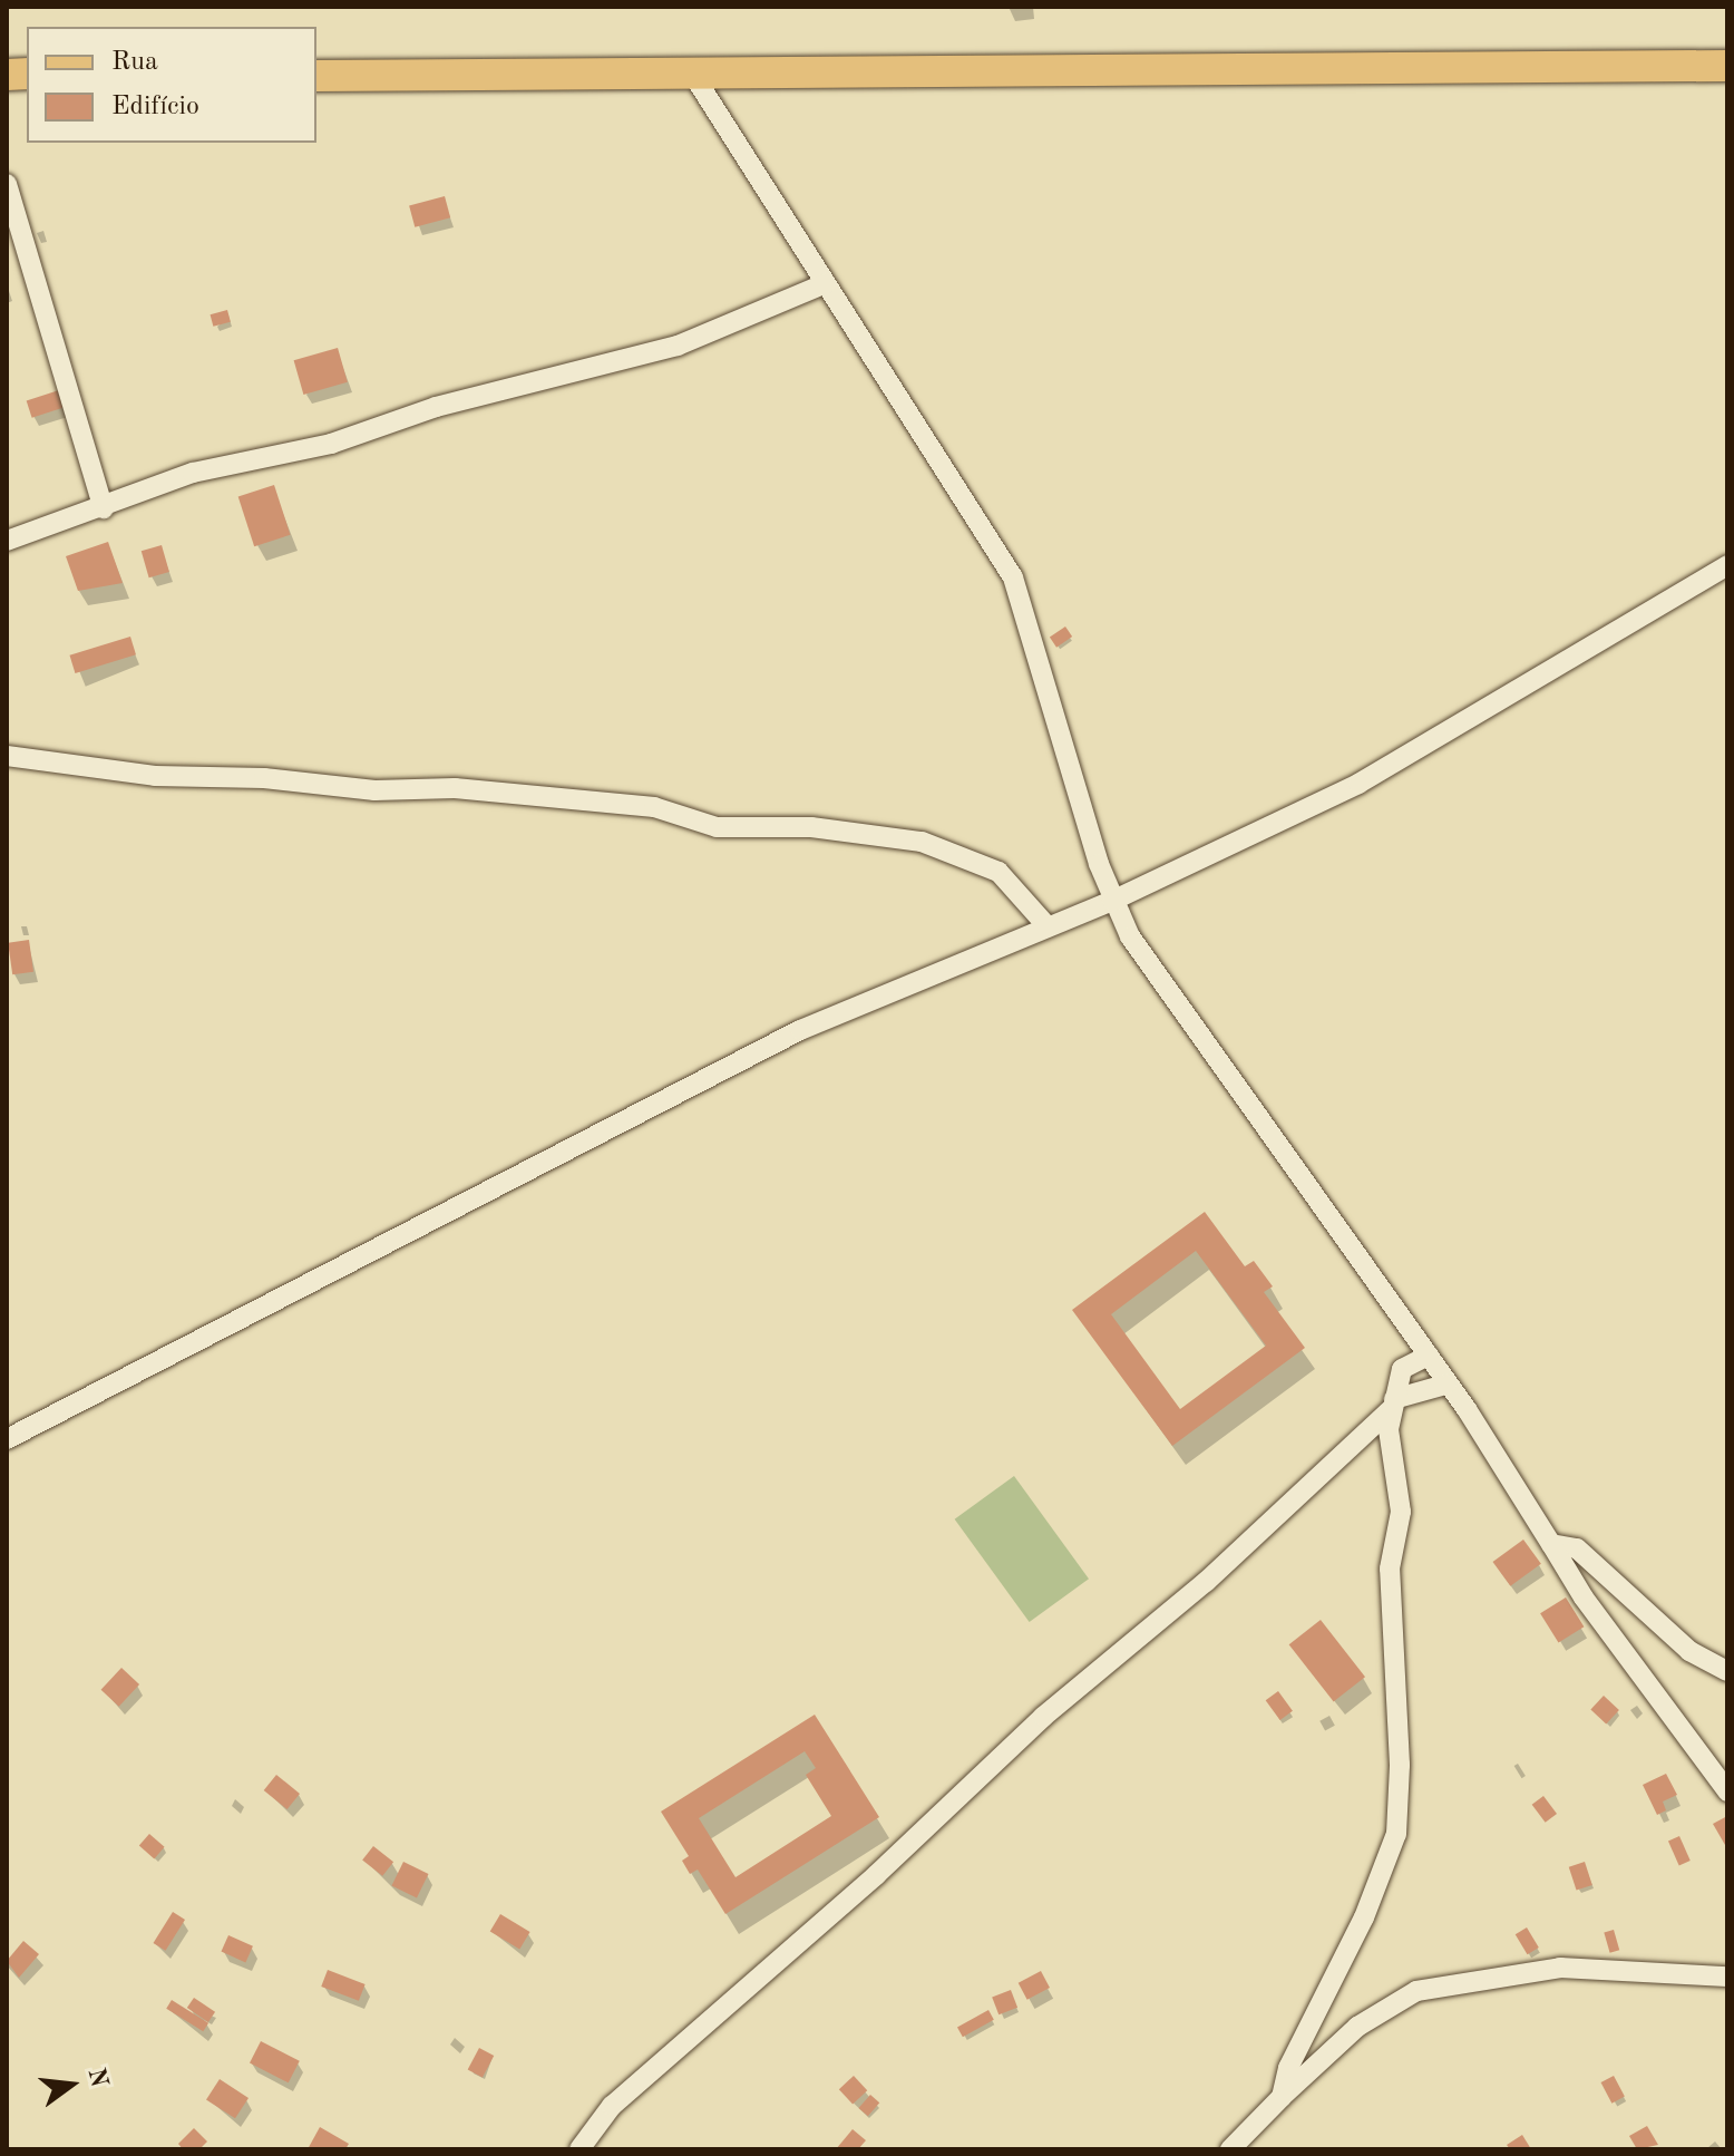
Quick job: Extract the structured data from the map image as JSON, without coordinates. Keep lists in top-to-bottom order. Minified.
{"legend":["Rua","Edifício"],"north":"right"}
